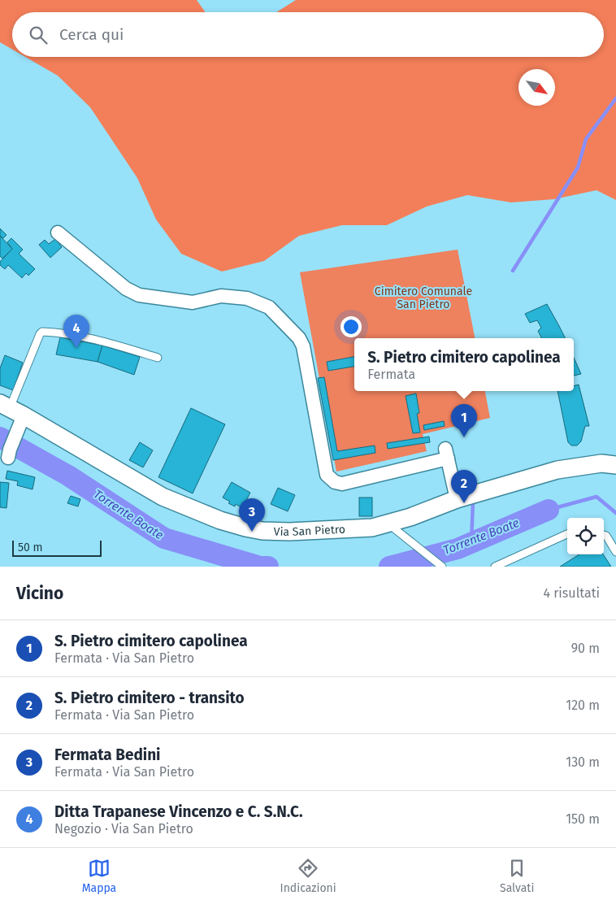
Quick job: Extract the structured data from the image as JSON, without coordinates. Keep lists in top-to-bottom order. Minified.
{"streets":{"street":["Via San Pietro"]},"water":["Torrente Boate"],"parks":["Cimitero Comunale San Pietro"],"scale_bar":"50 m","north":"bottom right","page":{"search":"Cerca qui","pins":["4","1","2","3"],"popup":["S. Pietro cimitero capolinea","Fermata"],"scale":"50 m","heading":["Vicino","4 risultati"],"list":[{"mark":"1","name":"S. Pietro cimitero capolinea","note":"Fermata · Via San Pietro","value":"90 m"},{"mark":"2","name":"S. Pietro cimitero - transito","note":"Fermata · Via San Pietro","value":"120 m"},{"mark":"3","name":"Fermata Bedini","note":"Fermata · Via San Pietro","value":"130 m"},{"mark":"4","name":"Ditta Trapanese Vincenzo e C. S.N.C.","note":"Negozio · Via San Pietro","value":"150 m"}],"nav":["Mappa","Indicazioni","Salvati"]}}
